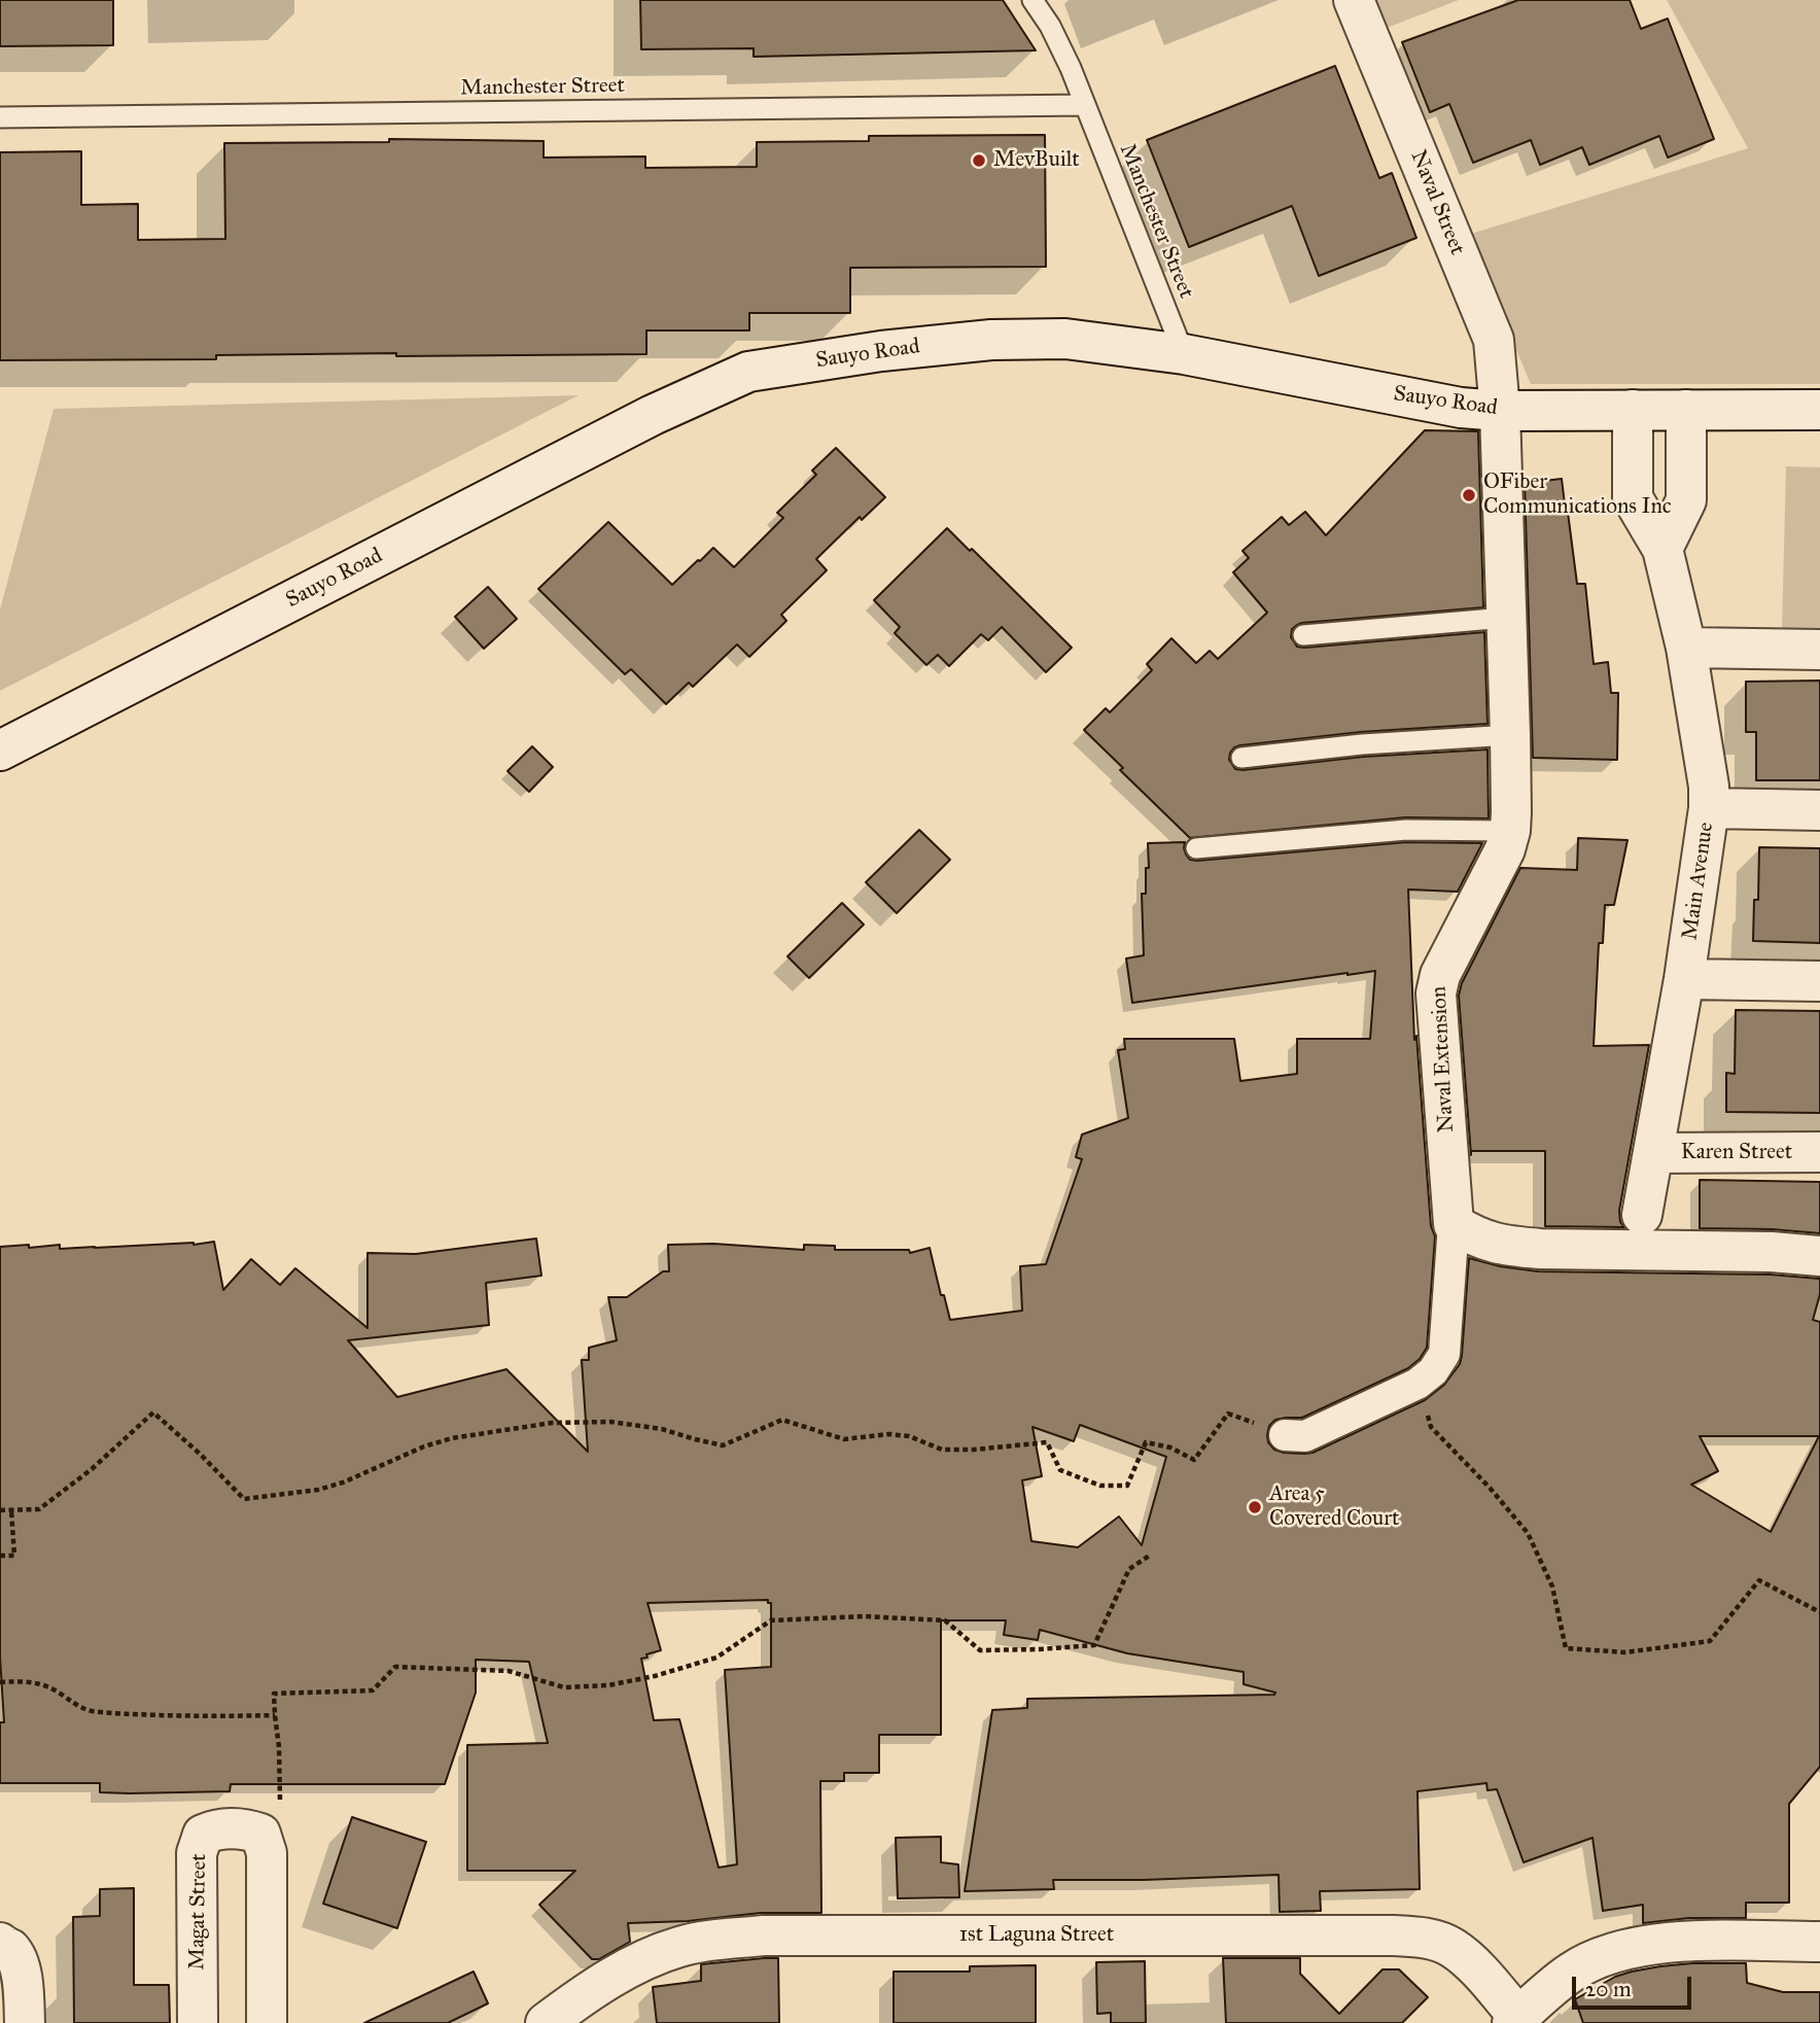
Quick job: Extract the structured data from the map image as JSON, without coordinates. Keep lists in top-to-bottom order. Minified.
{"streets":{"street":["Naval Street","Sauyo Road","Main Avenue","Naval Extension","Karen Street","Magat Street","1st Laguna Street"],"lane":["Manchester Street"]},"crossings":[["Manchester Street","Sauyo Road"],["Naval Street","Sauyo Road"],["Naval Street","Naval Extension"],["Sauyo Road","Main Avenue"],["Sauyo Road","Naval Extension"],["Main Avenue","Karen Street"]],"places":["MevBuilt","OFiber Communications Inc","Area 5 Covered Court"],"scale_bar":"20 m"}
